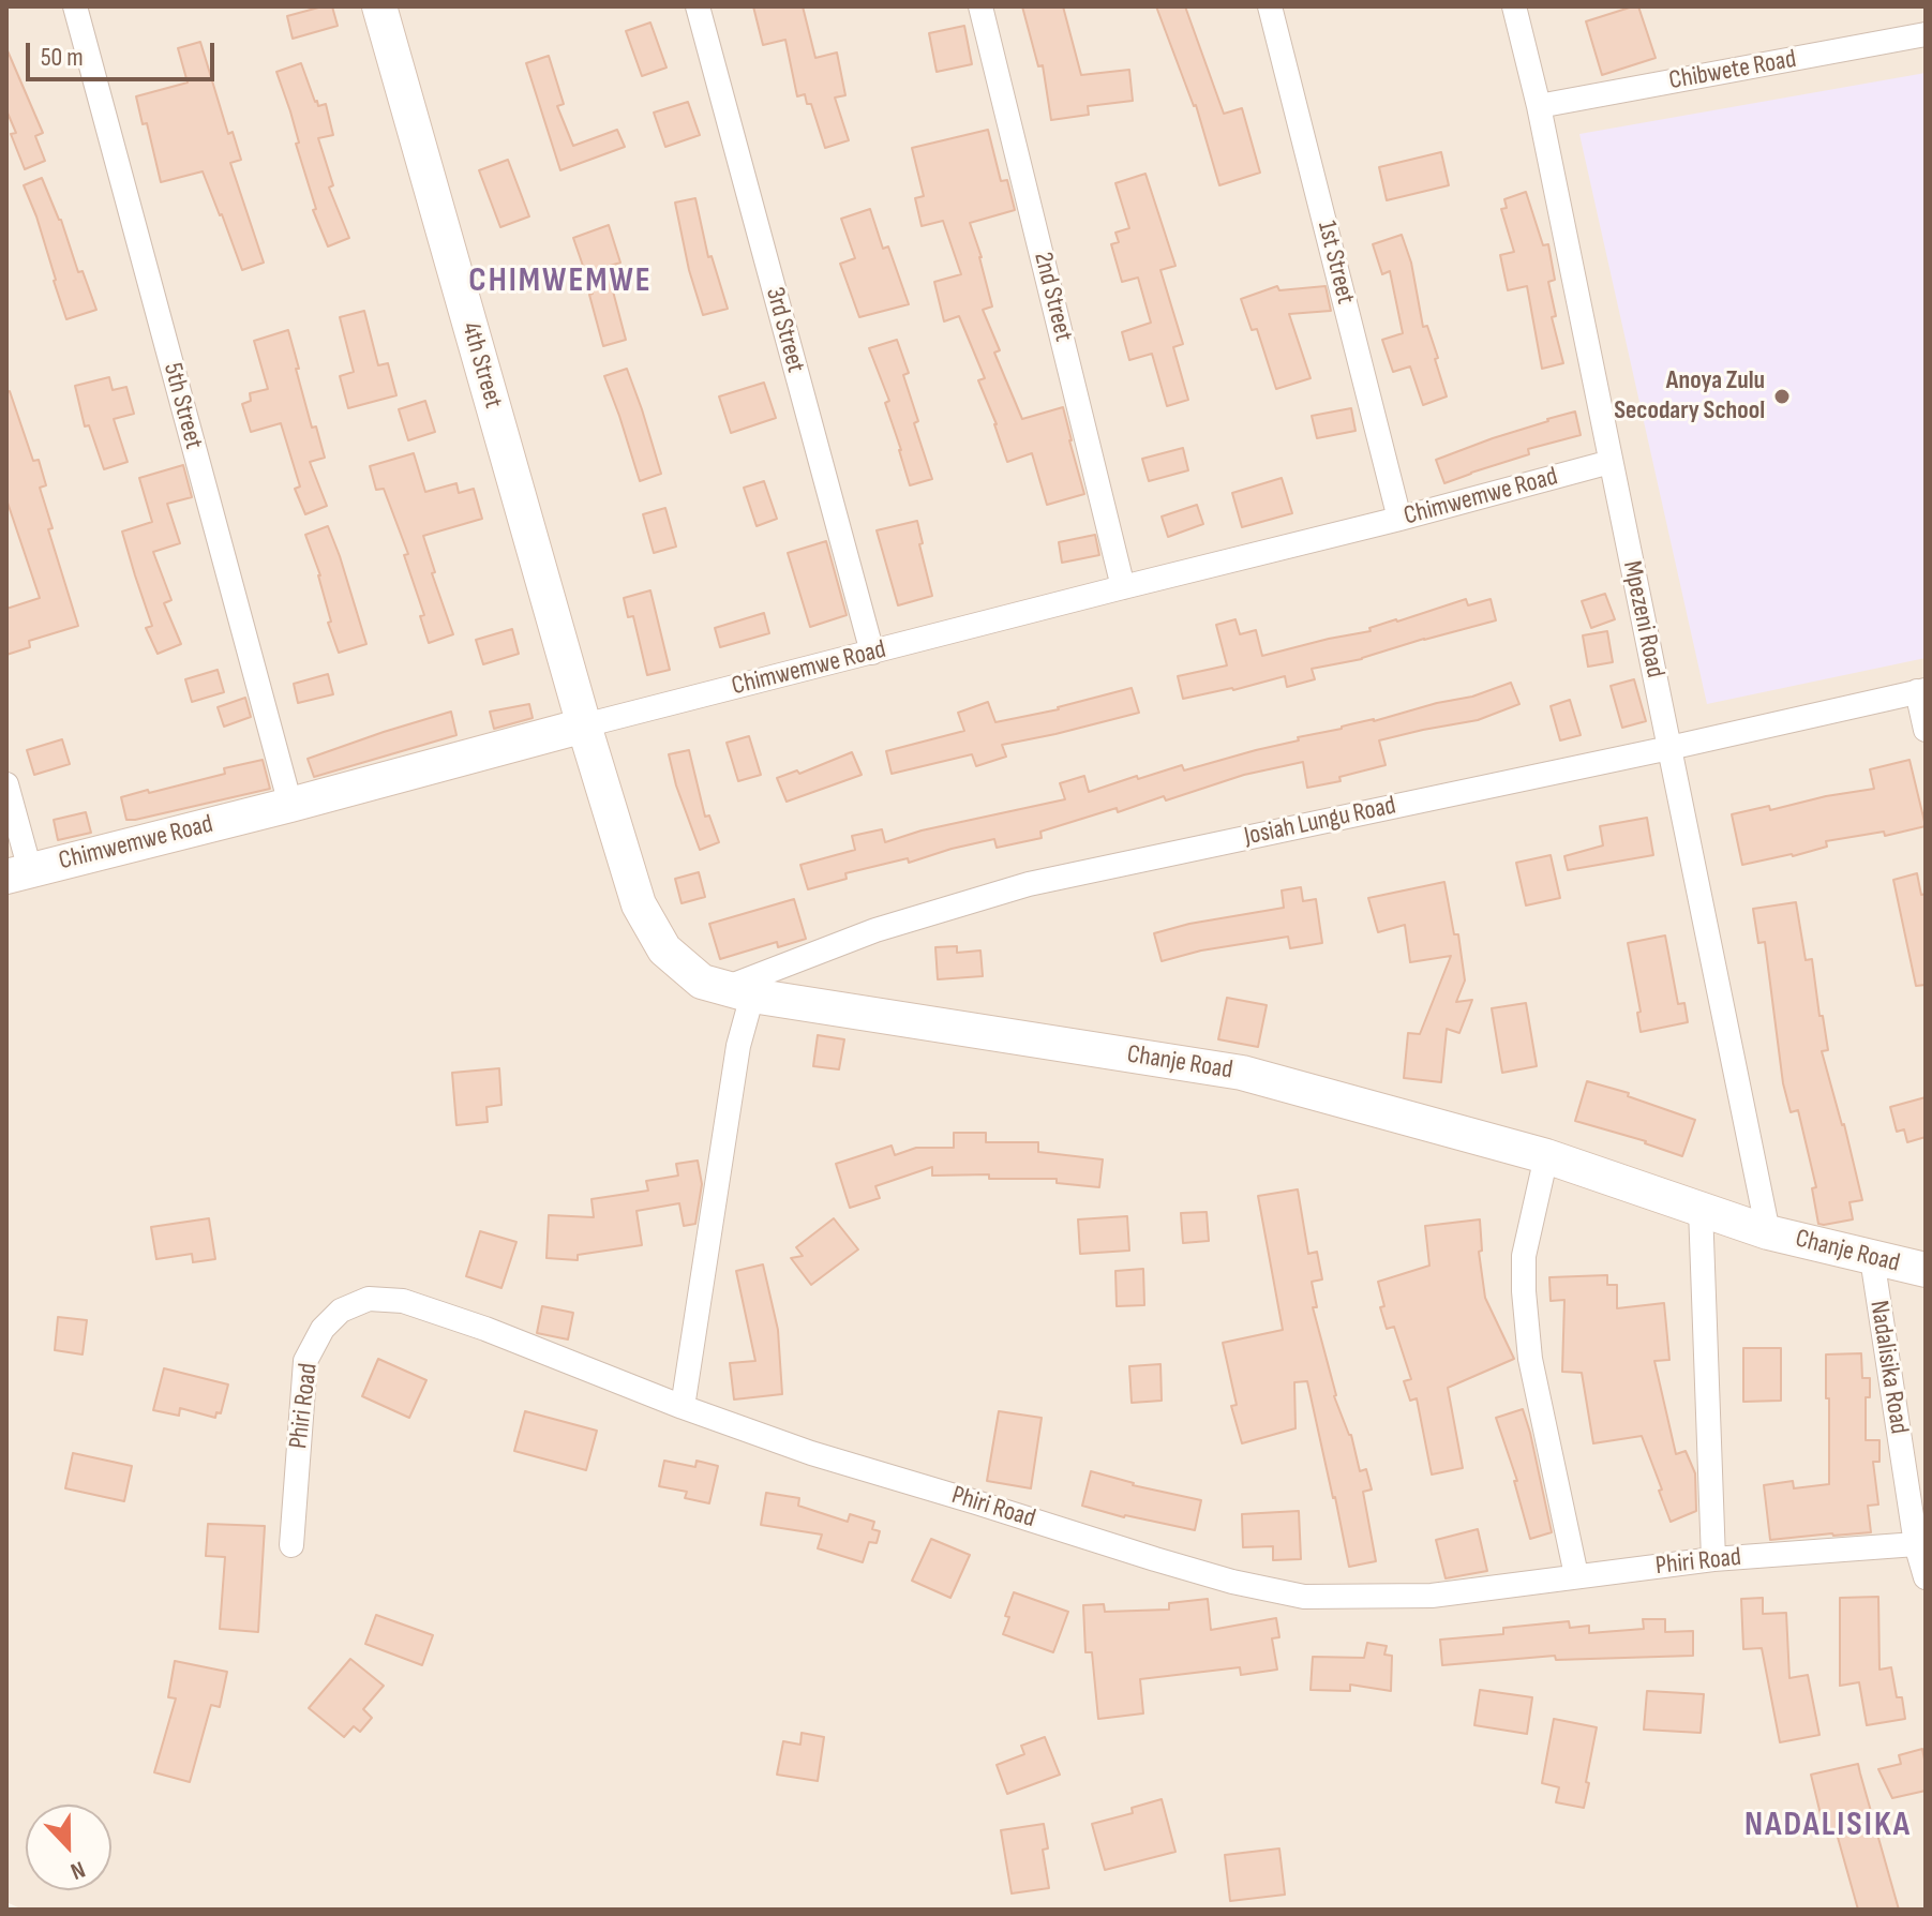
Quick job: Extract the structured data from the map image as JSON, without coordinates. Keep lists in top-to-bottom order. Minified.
{"streets":{"street":["Chibwete Road","1st Street","2nd Street","3rd Street","4th Street","5th Street","Chimwemwe Road","Mpezeni Road","Josiah Lungu Road","Chanje Road","Nadalisika Road","Phiri Road"]},"crossings":[["Chibwete Road","Mpezeni Road"],["1st Street","Chimwemwe Road"],["2nd Street","Chimwemwe Road"],["3rd Street","Chimwemwe Road"],["4th Street","Chimwemwe Road"],["4th Street","Chanje Road"],["5th Street","Chimwemwe Road"],["Chimwemwe Road","Mpezeni Road"],["Chimwemwe Road","Chanje Road"],["Mpezeni Road","Josiah Lungu Road"],["Mpezeni Road","Chanje Road"],["Josiah Lungu Road","Chanje Road"],["Chanje Road","Nadalisika Road"],["Nadalisika Road","Phiri Road"]],"districts":["CHIMWEMWE","NADALISIKA"],"places":["Anoya Zulu Secodary School"],"scale_bar":"50 m","north":"bottom"}
